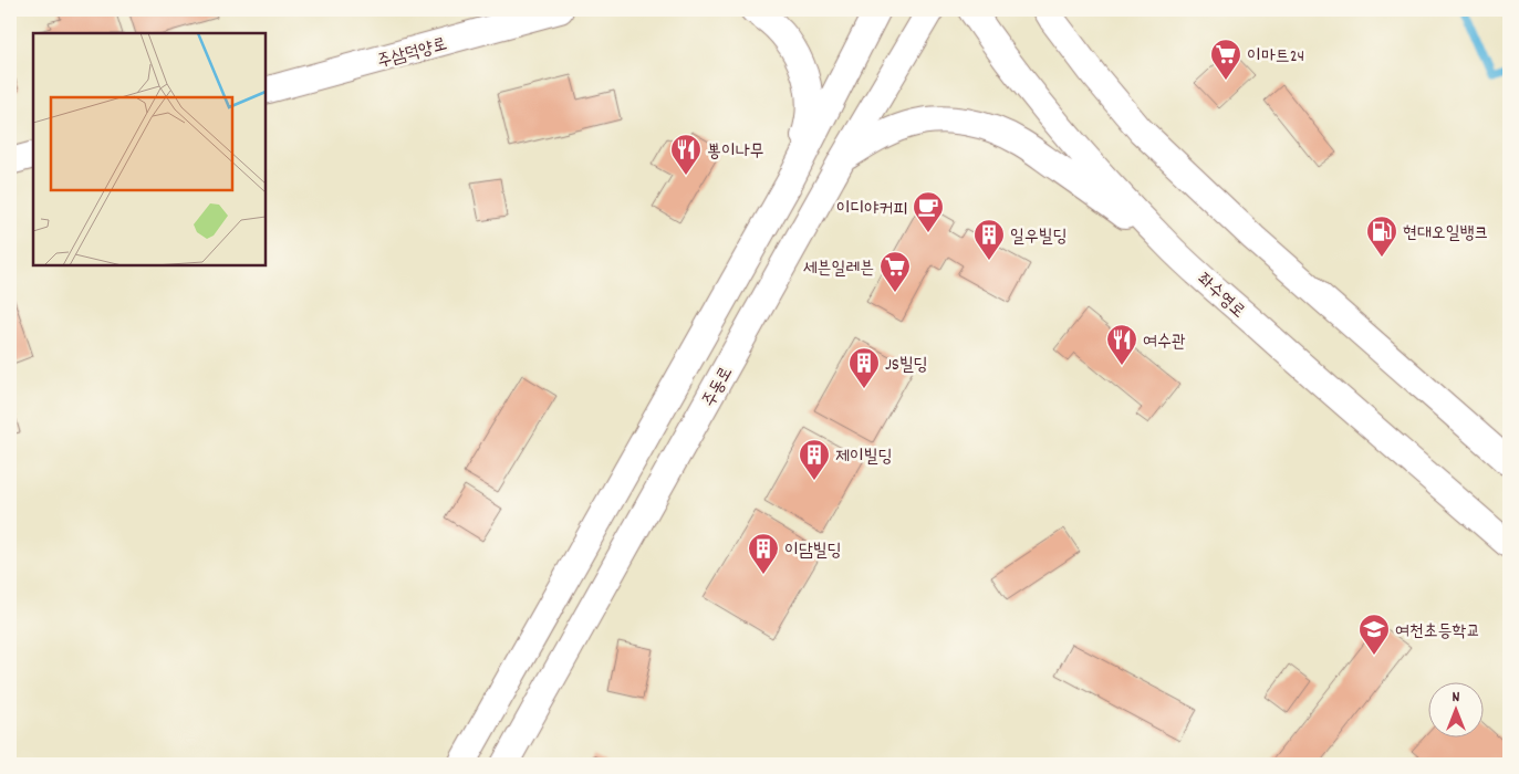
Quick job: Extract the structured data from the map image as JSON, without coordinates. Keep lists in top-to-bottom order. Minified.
{"streets":{"street":["주삼덕양로","좌수영로","주동로"]},"places":{"supermarket":["이마트24","세븐일레븐"],"restaurant":["뽕이나무","여수관"],"cafe":["이디야커피"],"fuel station":["현대오일뱅크"],"building":["일우빌딩","JS빌딩","제이빌딩","이담빌딩"],"school or university":["여천초등학교"]},"north":"top"}
